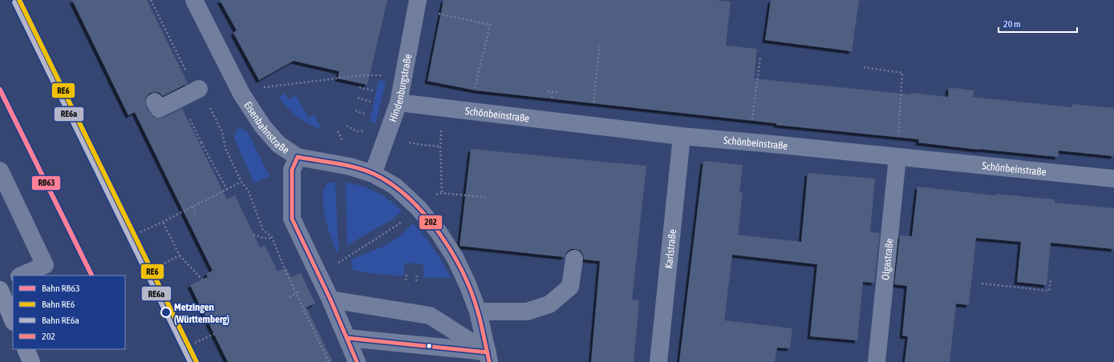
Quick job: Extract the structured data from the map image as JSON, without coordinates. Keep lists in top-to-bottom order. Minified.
{"streets":{"street":["Hindenburgstraße","Schönbeinstraße","Eisenbahnstraße","Karlstraße","Olgastraße"]},"crossings":[["Hindenburgstraße","Schönbeinstraße"],["Hindenburgstraße","Eisenbahnstraße"],["Schönbeinstraße","Karlstraße"],["Schönbeinstraße","Olgastraße"]],"places":["Metzingen (Württemberg)"],"lines":["rail line RE6","rail line RE6a","rail line RB63","transit line 202"],"legend":["Bahn RB63","Bahn RE6","Bahn RE6a","202"],"scale_bar":"20 m"}
